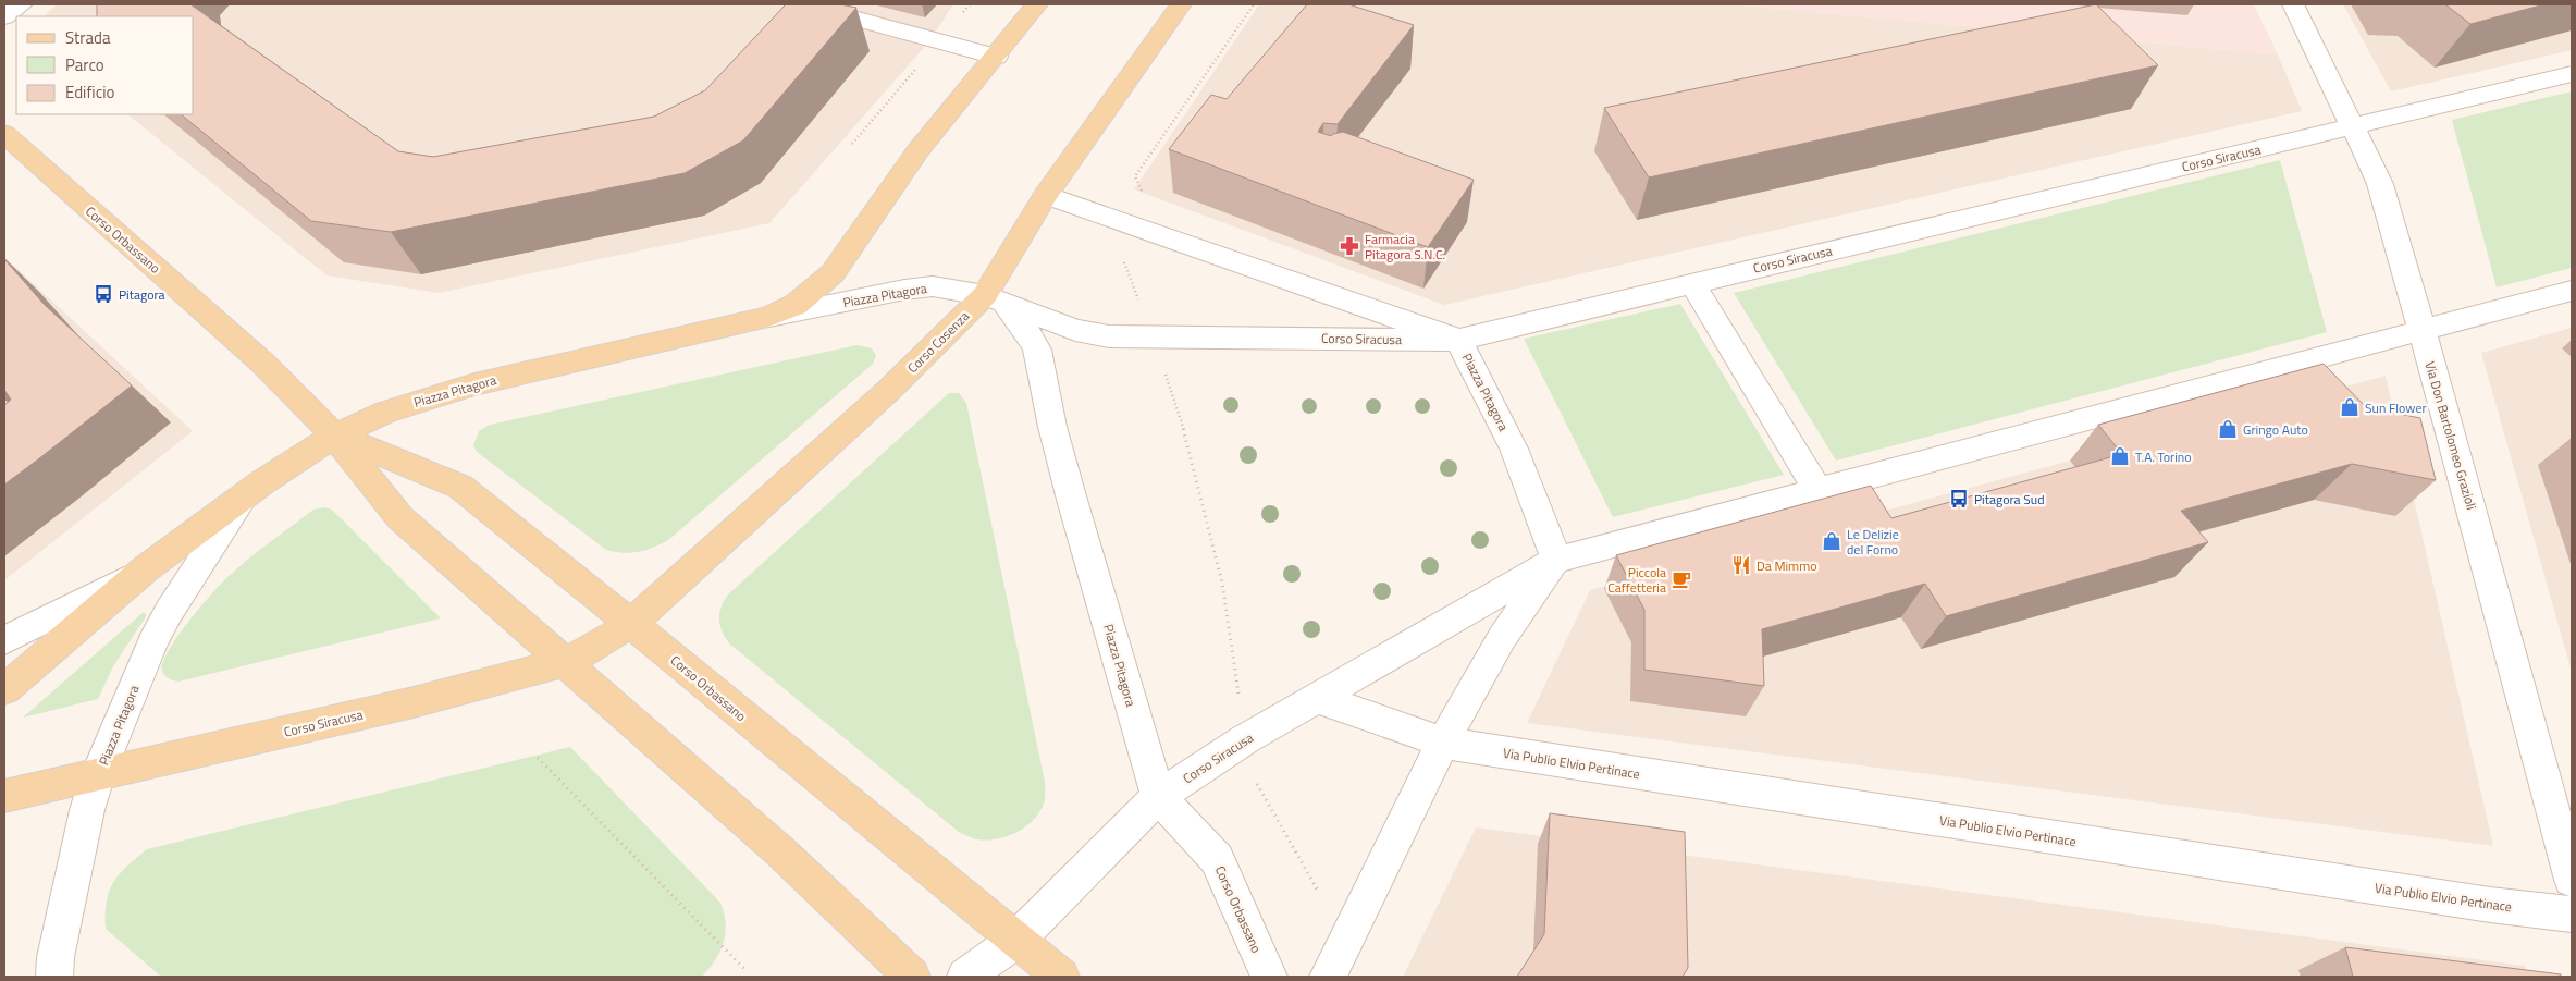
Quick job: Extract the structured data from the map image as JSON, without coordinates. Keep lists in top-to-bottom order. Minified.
{"streets":{"main road":["Corso Siracusa","Corso Orbassano","Piazza Pitagora","Corso Cosenza"],"street":["Via Don Bartolomeo Grazioli","Via Publio Elvio Pertinace"]},"crossings":[["Corso Siracusa","Corso Orbassano"],["Corso Siracusa","Piazza Pitagora"],["Corso Siracusa","Corso Cosenza"],["Corso Siracusa","Via Don Bartolomeo Grazioli"],["Corso Orbassano","Piazza Pitagora"],["Corso Orbassano","Corso Cosenza"],["Piazza Pitagora","Corso Cosenza"]],"places":{"pharmacy":["Farmacia Pitagora S.N.C."],"bus stop":["Pitagora","Pitagora Sud"],"shop":["Sun Flower","Gringo Auto","T.A. Torino","Le Delizie del Forno"],"restaurant":["Da Mimmo"],"cafe":["Piccola Caffetteria"]},"legend":["Strada","Parco","Edificio"]}
